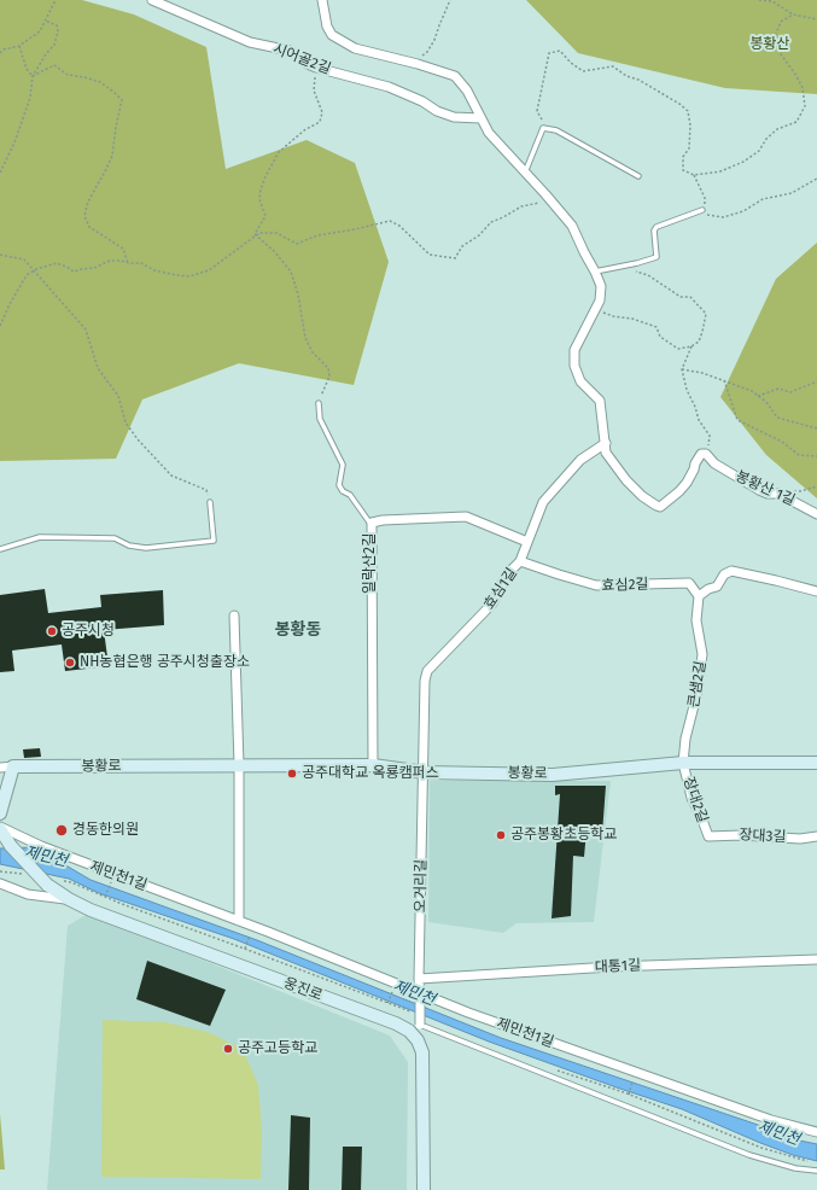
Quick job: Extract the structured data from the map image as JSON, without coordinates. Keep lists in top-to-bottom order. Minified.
{"streets":{"main road":["봉황로","웅진로"],"street":["시어골2길","봉황산 1길","일락산2길","효심2길","효심1길","큰샘2길","장대2길","장대3길","제민천1길","오거리길","대통1길"]},"crossings":[["일락산2길","효심1길"],["일락산2길","봉황로"],["효심2길","효심1길"],["효심2길","큰샘2길"],["효심1길","봉황로"],["효심1길","오거리길"],["큰샘2길","봉황로"],["큰샘2길","장대2길"],["봉황로","장대2길"],["봉황로","오거리길"],["장대2길","장대3길"],["제민천1길","오거리길"],["제민천1길","웅진로"],["오거리길","대통1길"]],"districts":["봉황동"],"water":["제민천"],"parks":["봉황산"],"places":["공주시청","NH농협은행 공주시청출장소","공주대학교 옥룡캠퍼스","경동한의원","공주봉황초등학교","공주고등학교"]}
